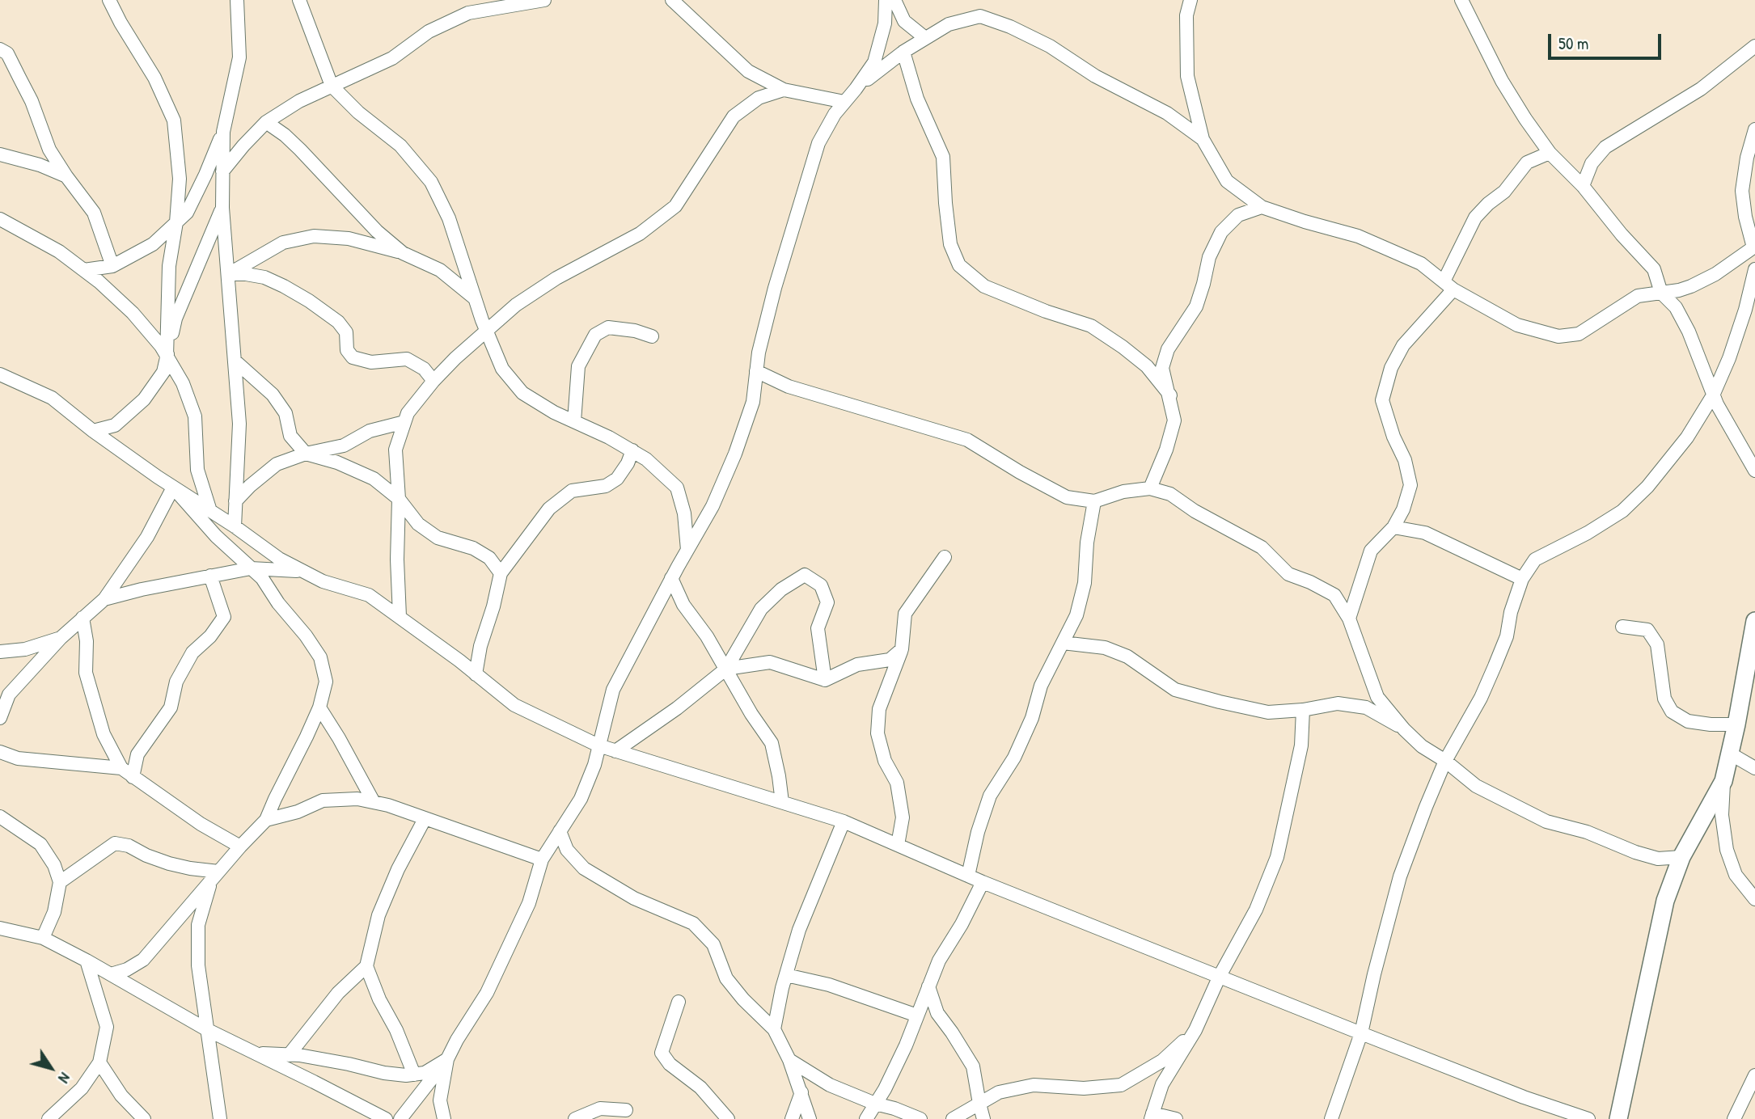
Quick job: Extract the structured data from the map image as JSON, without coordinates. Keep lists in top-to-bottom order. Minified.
{"scale_bar":"50 m","north":"bottom right"}
